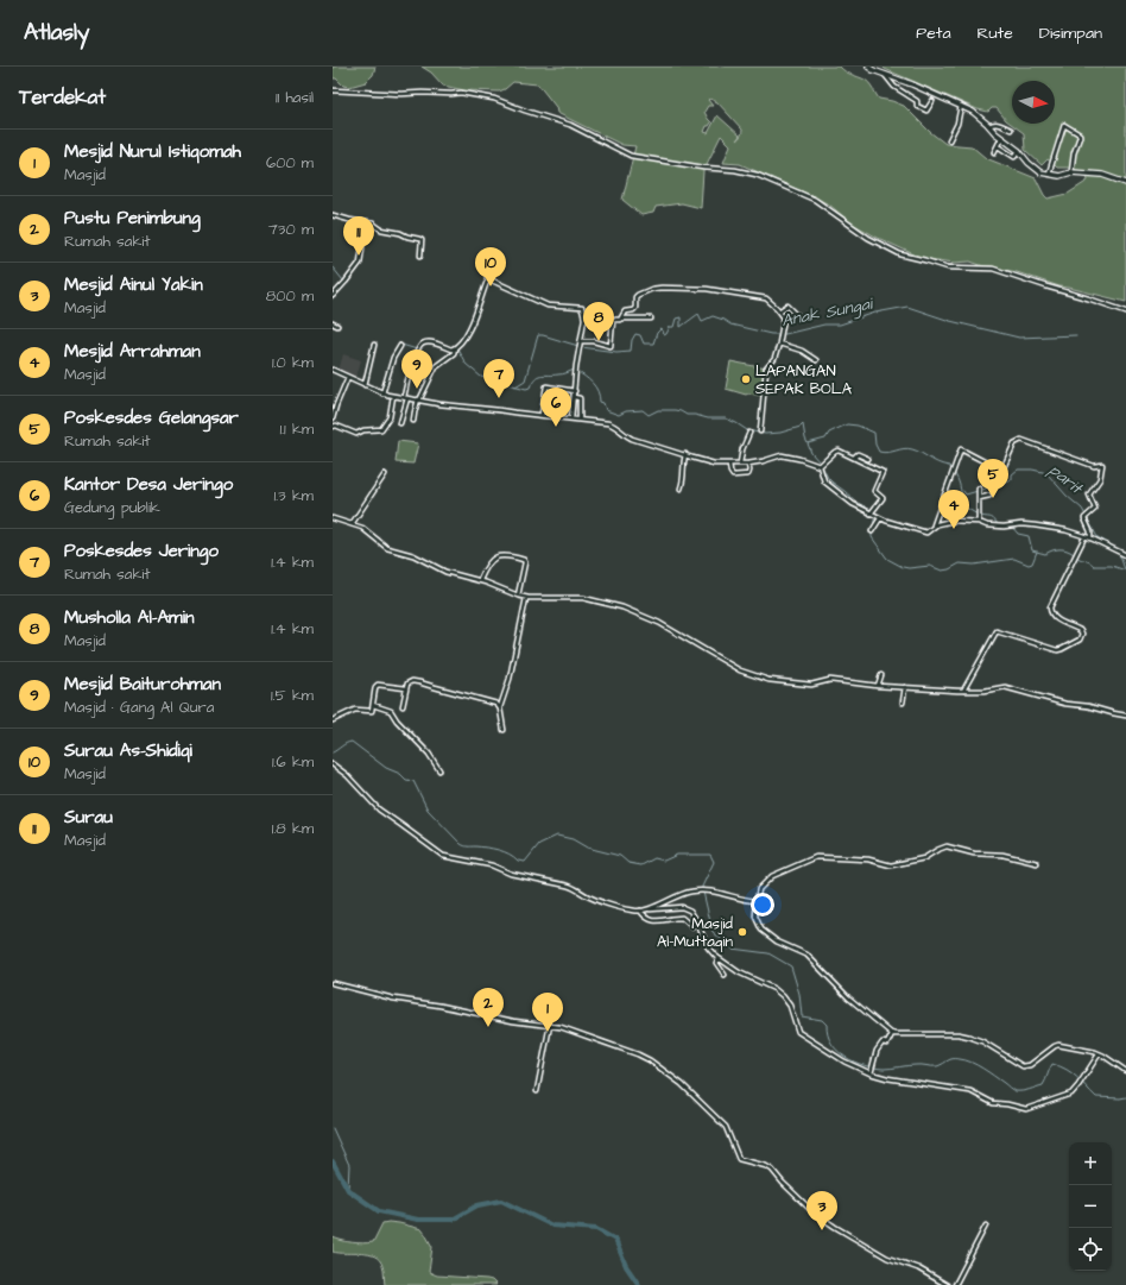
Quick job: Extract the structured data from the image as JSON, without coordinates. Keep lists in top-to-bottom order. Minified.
{"water":["Anak Sungai","parit"],"places":["LAPANGAN SEPAK BOLA","Masjid Al-Muttaqin"],"north":"right","page":{"header":"Atlasly","nav":["Peta","Rute","Disimpan"],"heading":["Terdekat","11 hasil"],"list":[{"mark":"1","name":"Mesjid Nurul Istiqomah","note":"Masjid","value":"600 m"},{"mark":"2","name":"Pustu Penimbung","note":"Rumah sakit","value":"730 m"},{"mark":"3","name":"Mesjid Ainul Yakin","note":"Masjid","value":"800 m"},{"mark":"4","name":"Mesjid Arrahman","note":"Masjid","value":"1.0 km"},{"mark":"5","name":"Poskesdes Gelangsar","note":"Rumah sakit","value":"1.1 km"},{"mark":"6","name":"Kantor Desa Jeringo","note":"Gedung publik","value":"1.3 km"},{"mark":"7","name":"Poskesdes Jeringo","note":"Rumah sakit","value":"1.4 km"},{"mark":"8","name":"Musholla Al-Amin","note":"Masjid","value":"1.4 km"},{"mark":"9","name":"Mesjid Baiturohman","note":"Masjid · Gang Al Qura","value":"1.5 km"},{"mark":"10","name":"Surau As-Shidiqi","note":"Masjid","value":"1.6 km"},{"mark":"11","name":"Surau","note":"Masjid","value":"1.8 km"}],"pins":["11","10","8","9","7","6","5","4","2","1","3"],"map_buttons":["+","−"]}}
